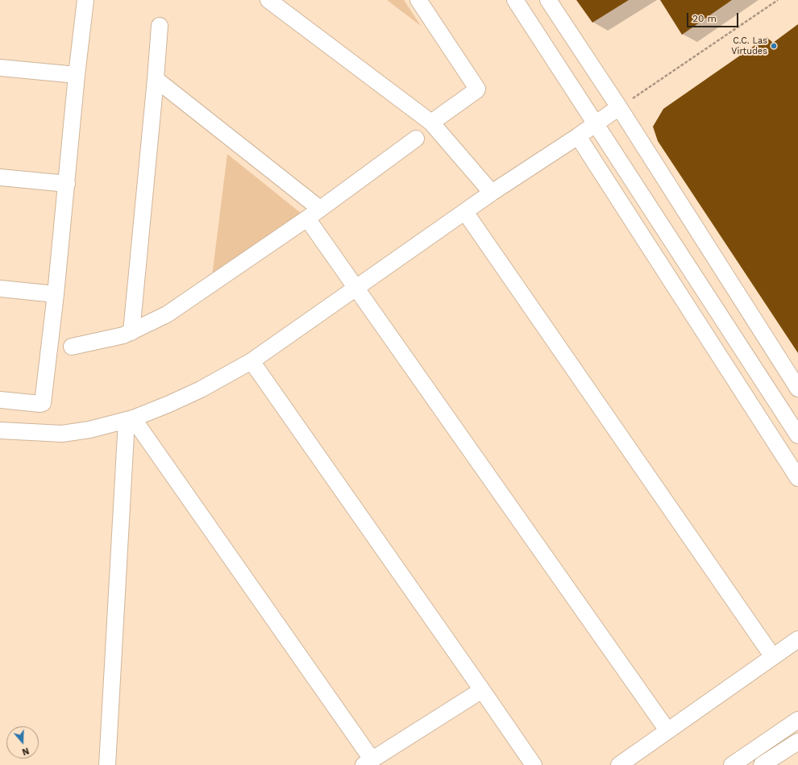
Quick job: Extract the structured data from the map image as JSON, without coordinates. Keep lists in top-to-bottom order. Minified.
{"places":["C.C. Las Virtudes"],"scale_bar":"20 m","north":"bottom"}
